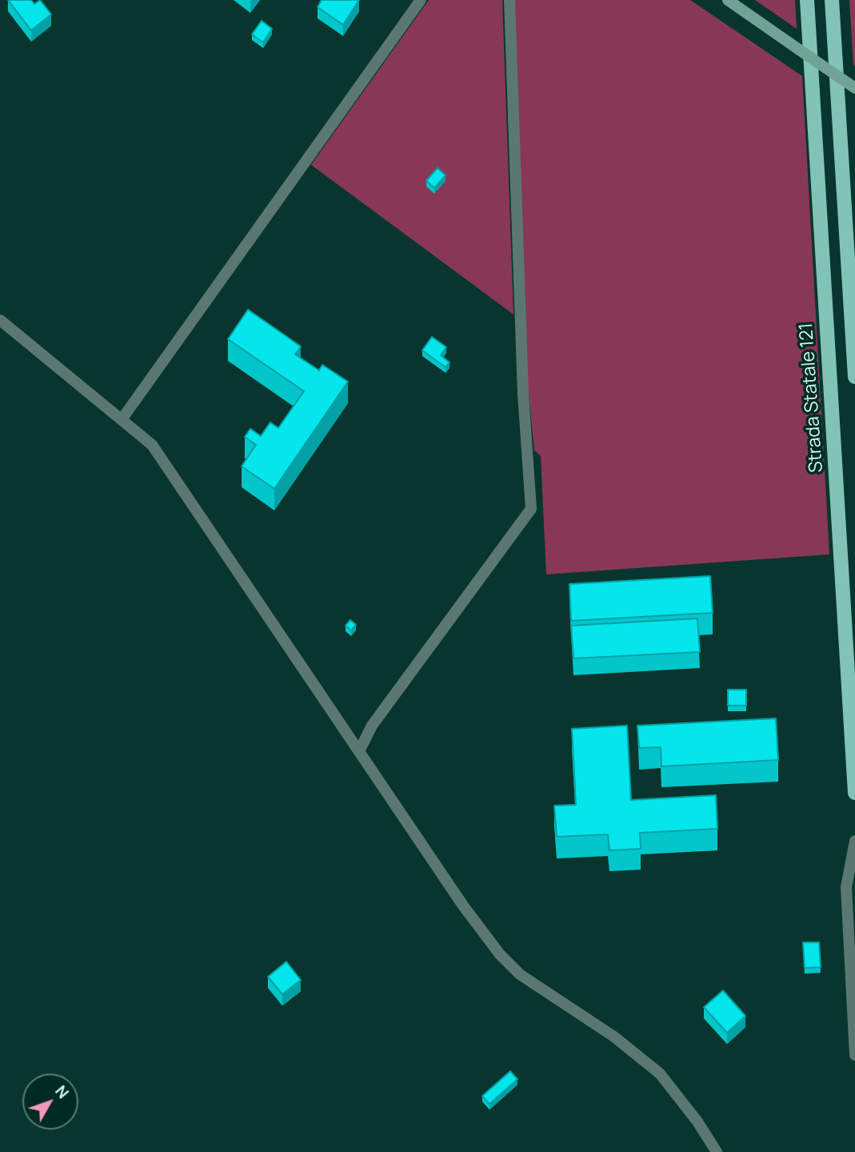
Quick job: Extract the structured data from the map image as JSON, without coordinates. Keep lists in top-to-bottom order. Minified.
{"streets":{"main road":["Strada Statale 121"]},"north":"top right"}
